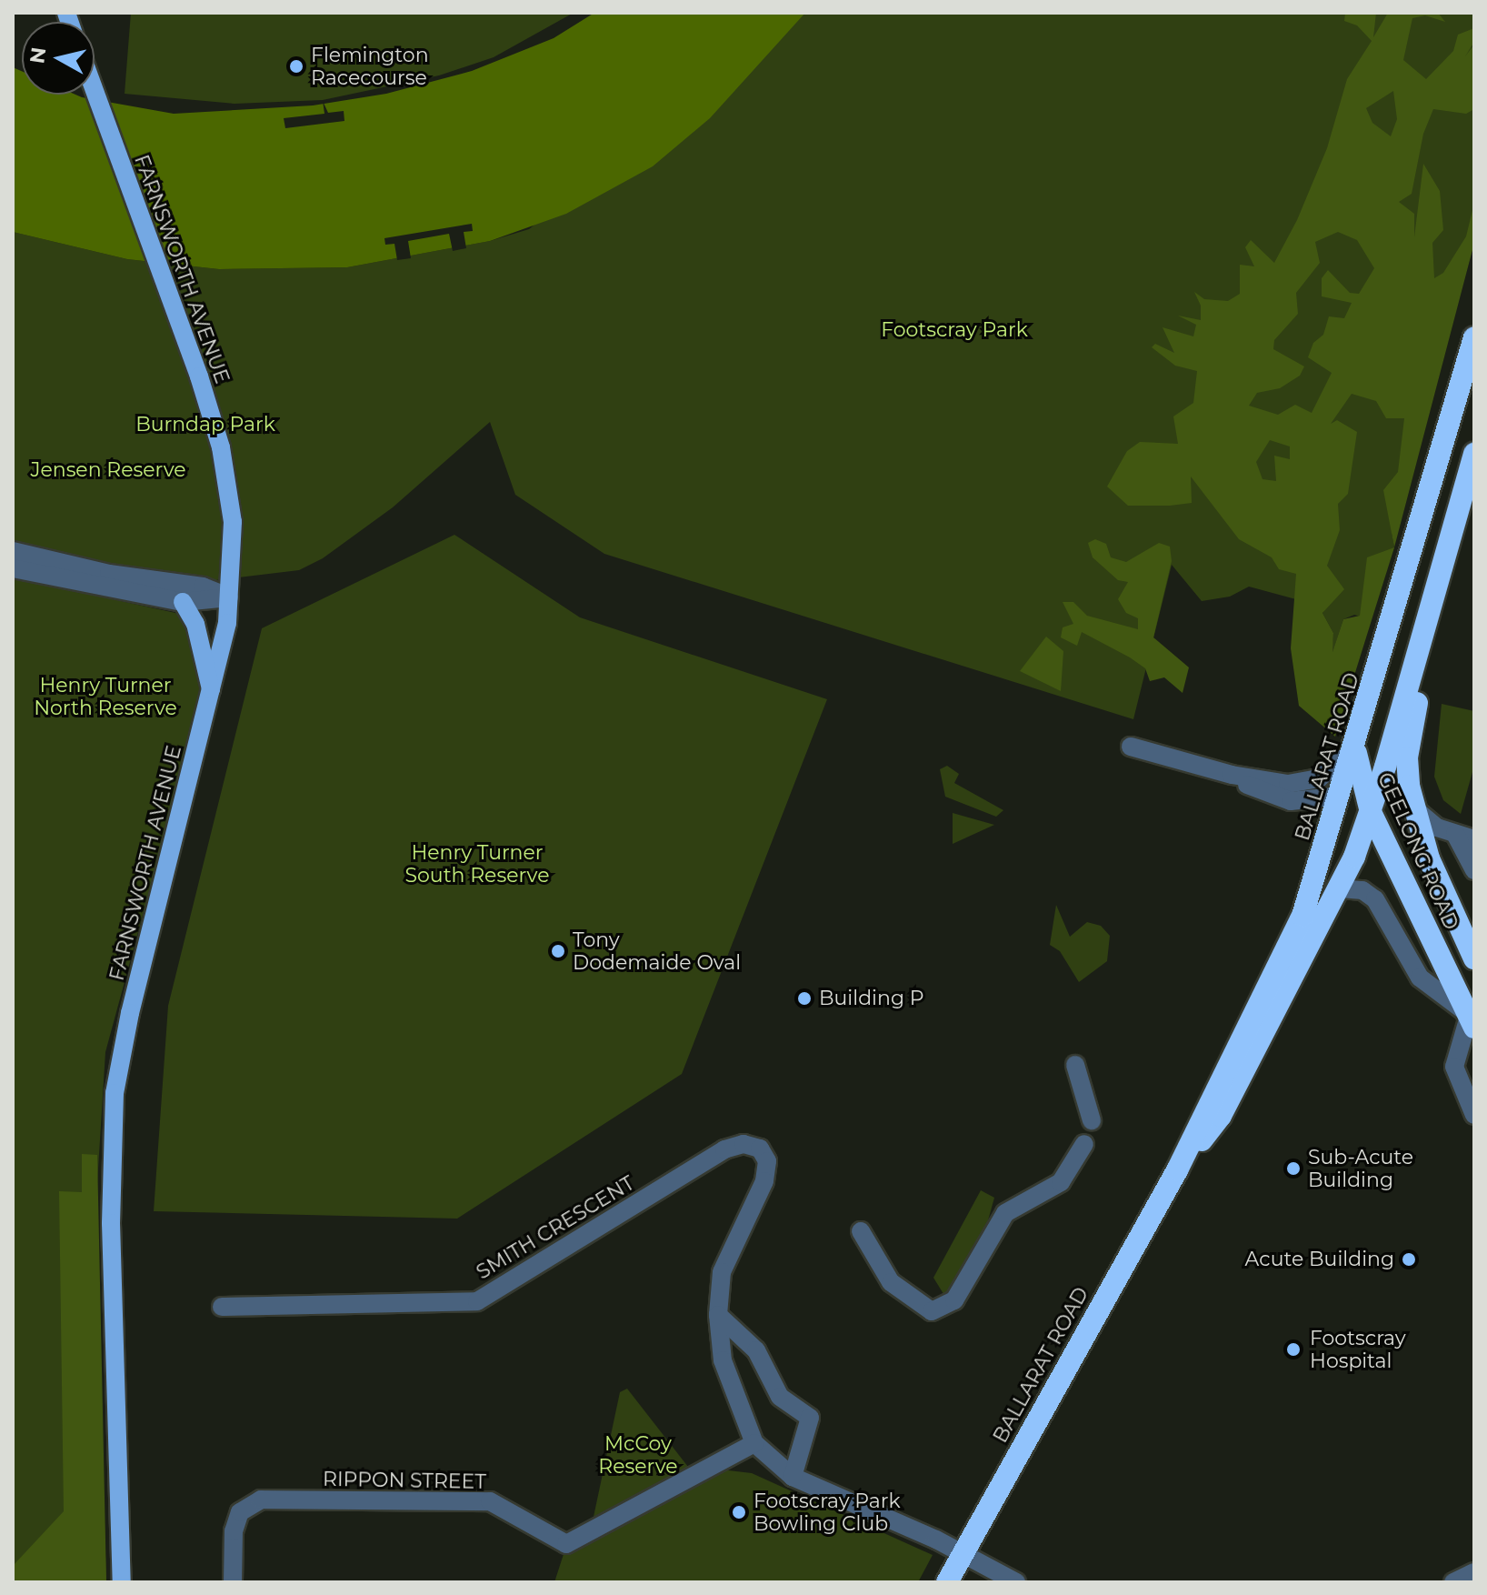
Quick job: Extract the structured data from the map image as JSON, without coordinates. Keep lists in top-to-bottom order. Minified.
{"streets":{"highway":["BALLARAT ROAD","GEELONG ROAD"],"main road":["FARNSWORTH AVENUE"],"street":["SMITH CRESCENT","RIPPON STREET"]},"crossings":[["BALLARAT ROAD","GEELONG ROAD"]],"parks":["Footscray Park","Burndap Park","Jensen Reserve","Henry Turner North Reserve","Henry Turner South Reserve","McCoy Reserve"],"places":["Flemington Racecourse","Tony Dodemaide Oval","Building P","Sub-Acute Building","Acute Building","Footscray Hospital","Footscray Park Bowling Club"],"north":"left"}
